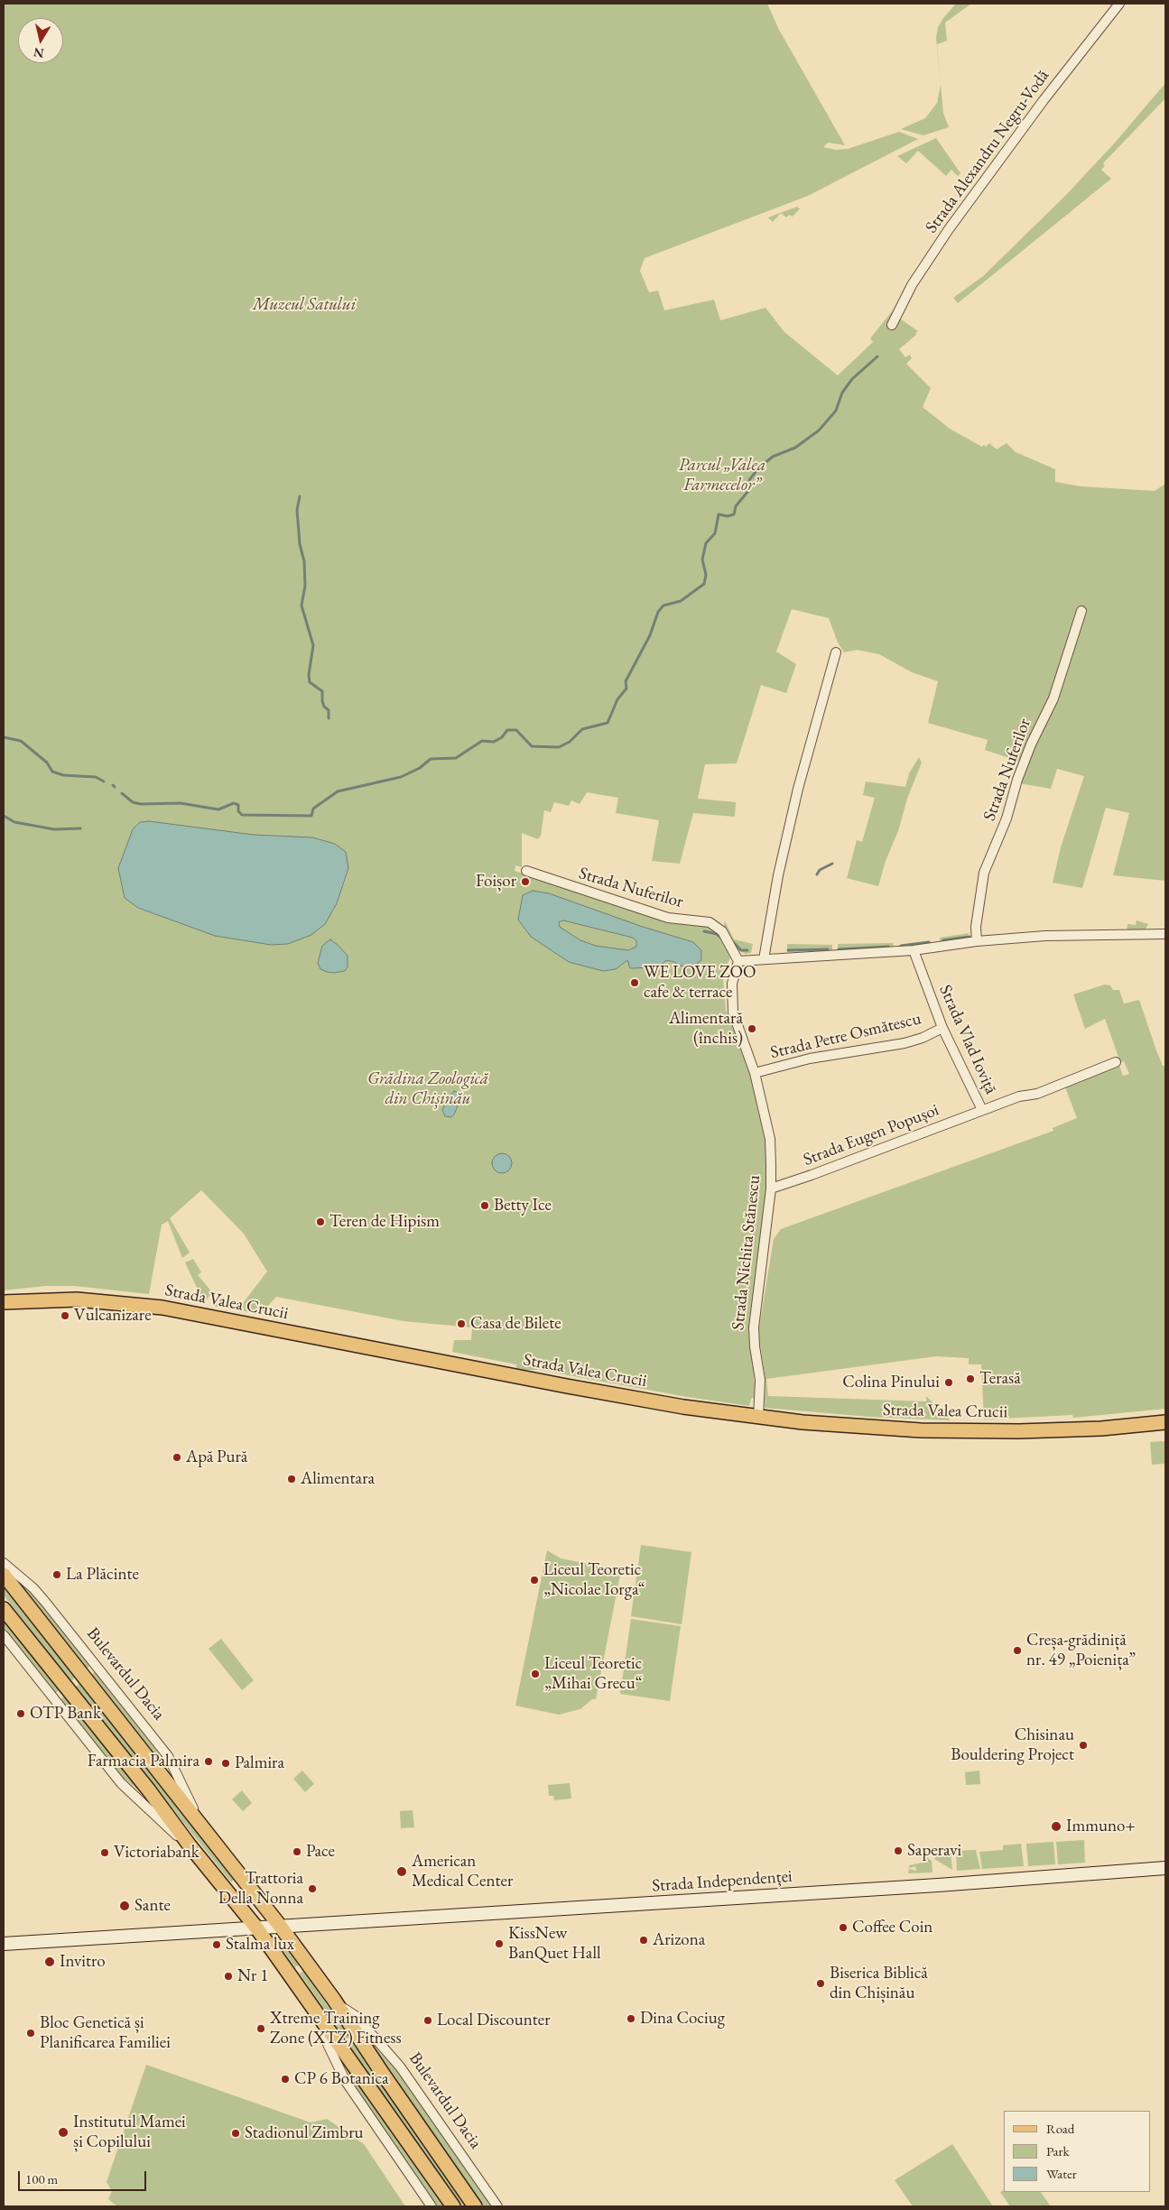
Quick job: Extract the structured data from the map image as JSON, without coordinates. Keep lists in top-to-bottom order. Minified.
{"streets":{"main road":["Strada Valea Crucii","Bulevardul Dacia","Strada Independenței"],"street":["Strada Alexandru Negru-Vodă","Strada Nuferilor","Strada Petre Osmătescu","Strada Vlad Ioviță","Strada Eugen Popușoi","Strada Nichita Stănescu"]},"crossings":[["Strada Nuferilor","Strada Nichita Stănescu"],["Strada Petre Osmătescu","Strada Vlad Ioviță"],["Strada Petre Osmătescu","Strada Nichita Stănescu"],["Strada Vlad Ioviță","Strada Eugen Popușoi"],["Strada Eugen Popușoi","Strada Nichita Stănescu"],["Strada Nichita Stănescu","Strada Valea Crucii"],["Bulevardul Dacia","Strada Independenței"]],"parks":["Muzeul Satului","Parcul „Valea Farmecelor”","Grădina Zoologică din Chișinău"],"places":["Foișor","WE LOVE ZOO cafe & terrace","Alimentară (închis)","Betty Ice","Teren de Hipism","Vulcanizare","Casa de Bilete","Terasă","Colina Pinului","Apă Pură","Alimentara","La Plăcinte","Liceul Teoretic „Nicolae Iorga“","Creșa-grădiniță nr. 49 „Poienița”","Liceul Teoretic „Mihai Grecu“","OTP Bank","Chisinau Bouldering Project","Farmacia Palmira","Palmira","Immuno+","Saperavi","Pace","Victoriabank","American Medical Center","Trattoria Della Nonna","Sante","Coffee Coin","Arizona","KissNew BanQuet Hall","Stalma lux","Invitro","Nr 1","Biserica Biblică din Chișinău","Dina Cociug","Local Discounter","Xtreme Training Zone (XTZ) Fitness","Bloc Genetică și Planificarea Familiei","CP 6 Botanica","Institutul Mamei și Copilului","Stadionul Zimbru"],"legend":["Road","Park","Water"],"scale_bar":"100 m","north":"bottom"}
